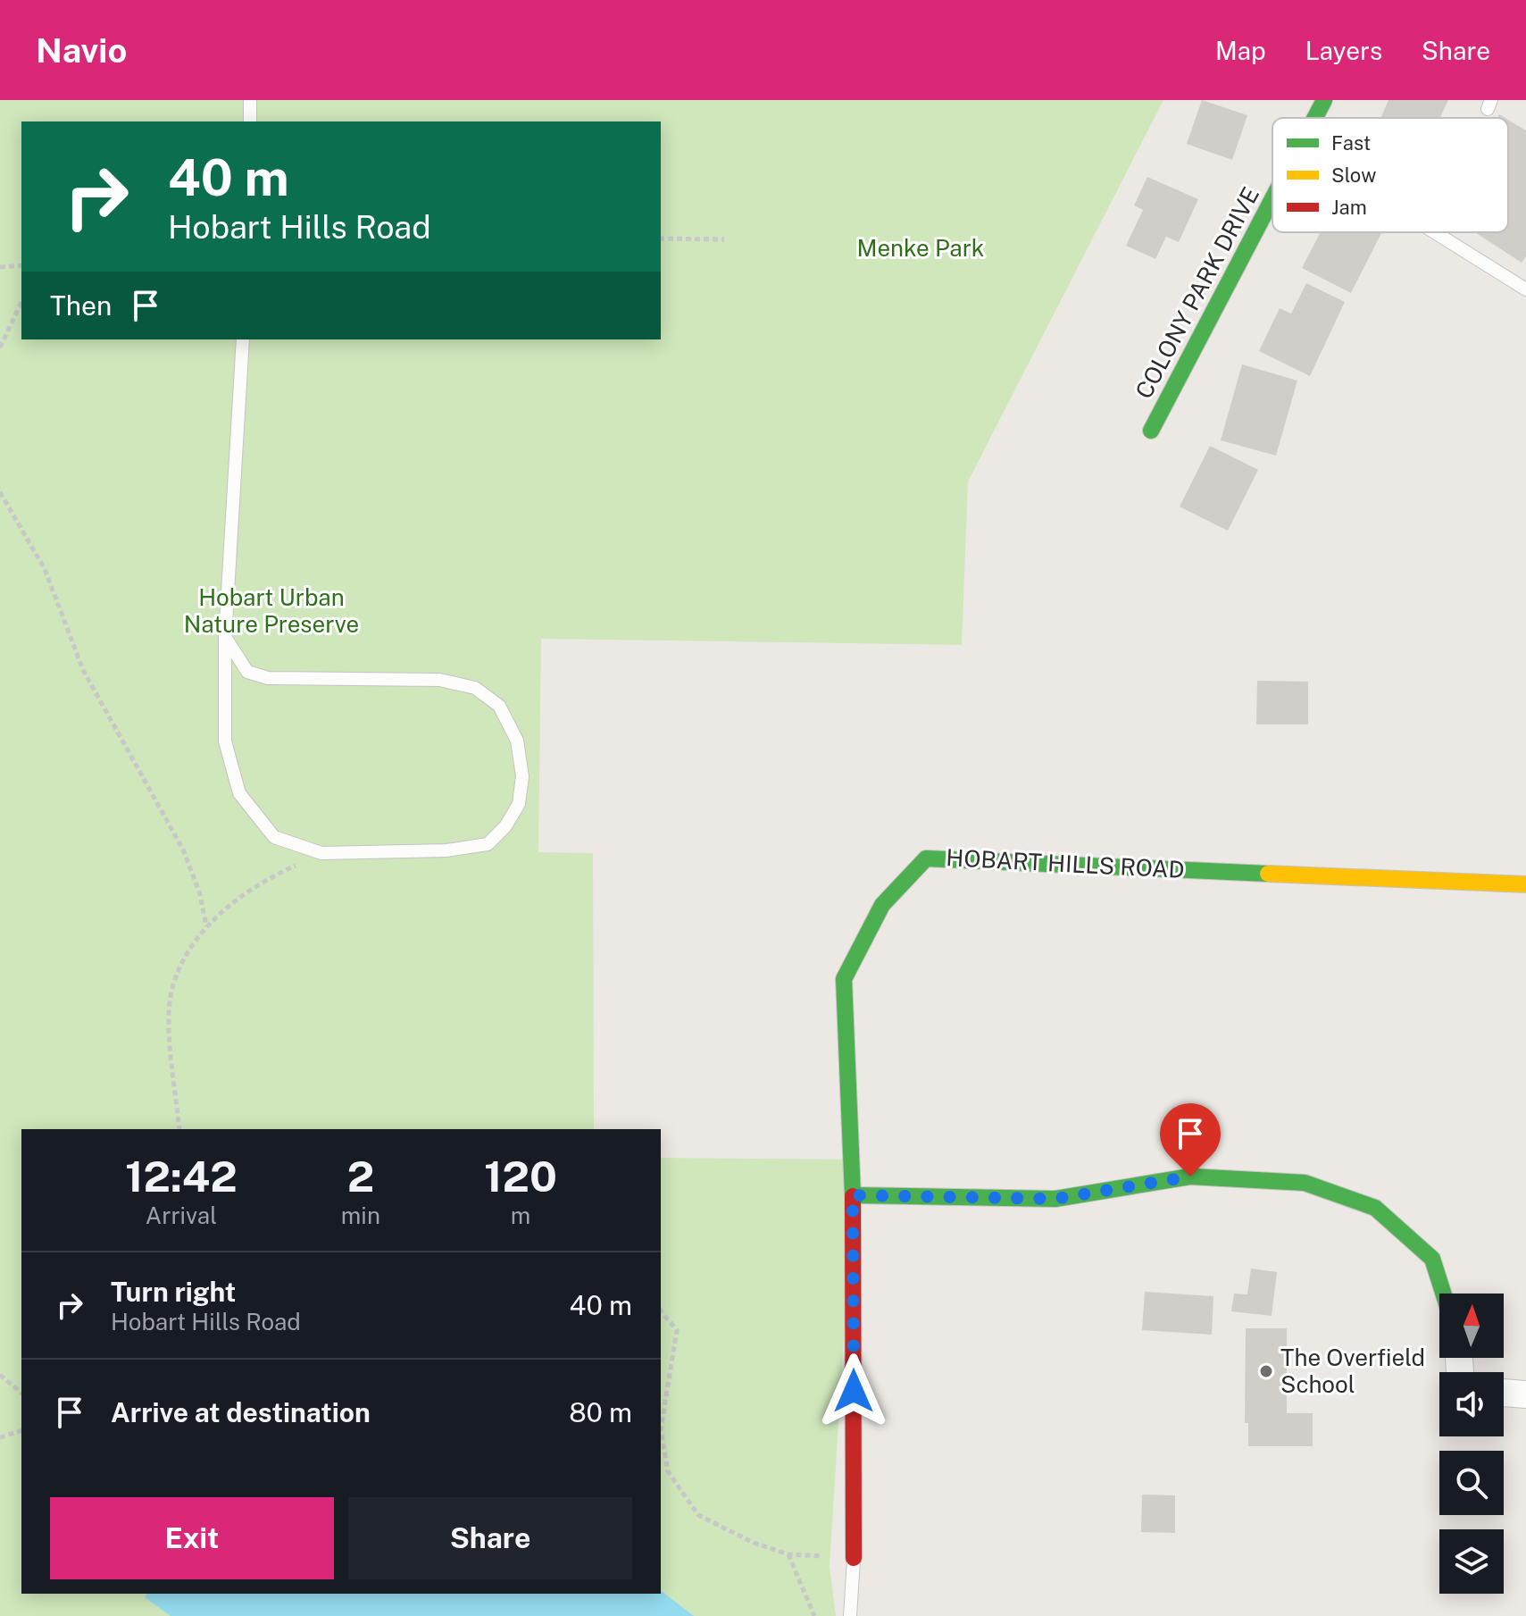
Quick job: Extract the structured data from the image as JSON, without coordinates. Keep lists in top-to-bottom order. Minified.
{"streets":{"street":["COLONY PARK DRIVE","HOBART HILLS ROAD"]},"parks":["Menke Park","Hobart Urban Nature Preserve"],"places":["The Overfield School"],"legend":["Fast","Slow","Jam"],"north":"top","page":{"header":"Navio","nav":["Map","Layers","Share"],"turn":["40 m","Hobart Hills Road"],"then":"Then","eta":["12:42","Arrival","2","min","120","m"],"list":[{"name":"Turn right","note":"Hobart Hills Road","value":"40 m"},{"name":"Arrive at destination","value":"80 m"}],"buttons":["Exit","Share"]}}
